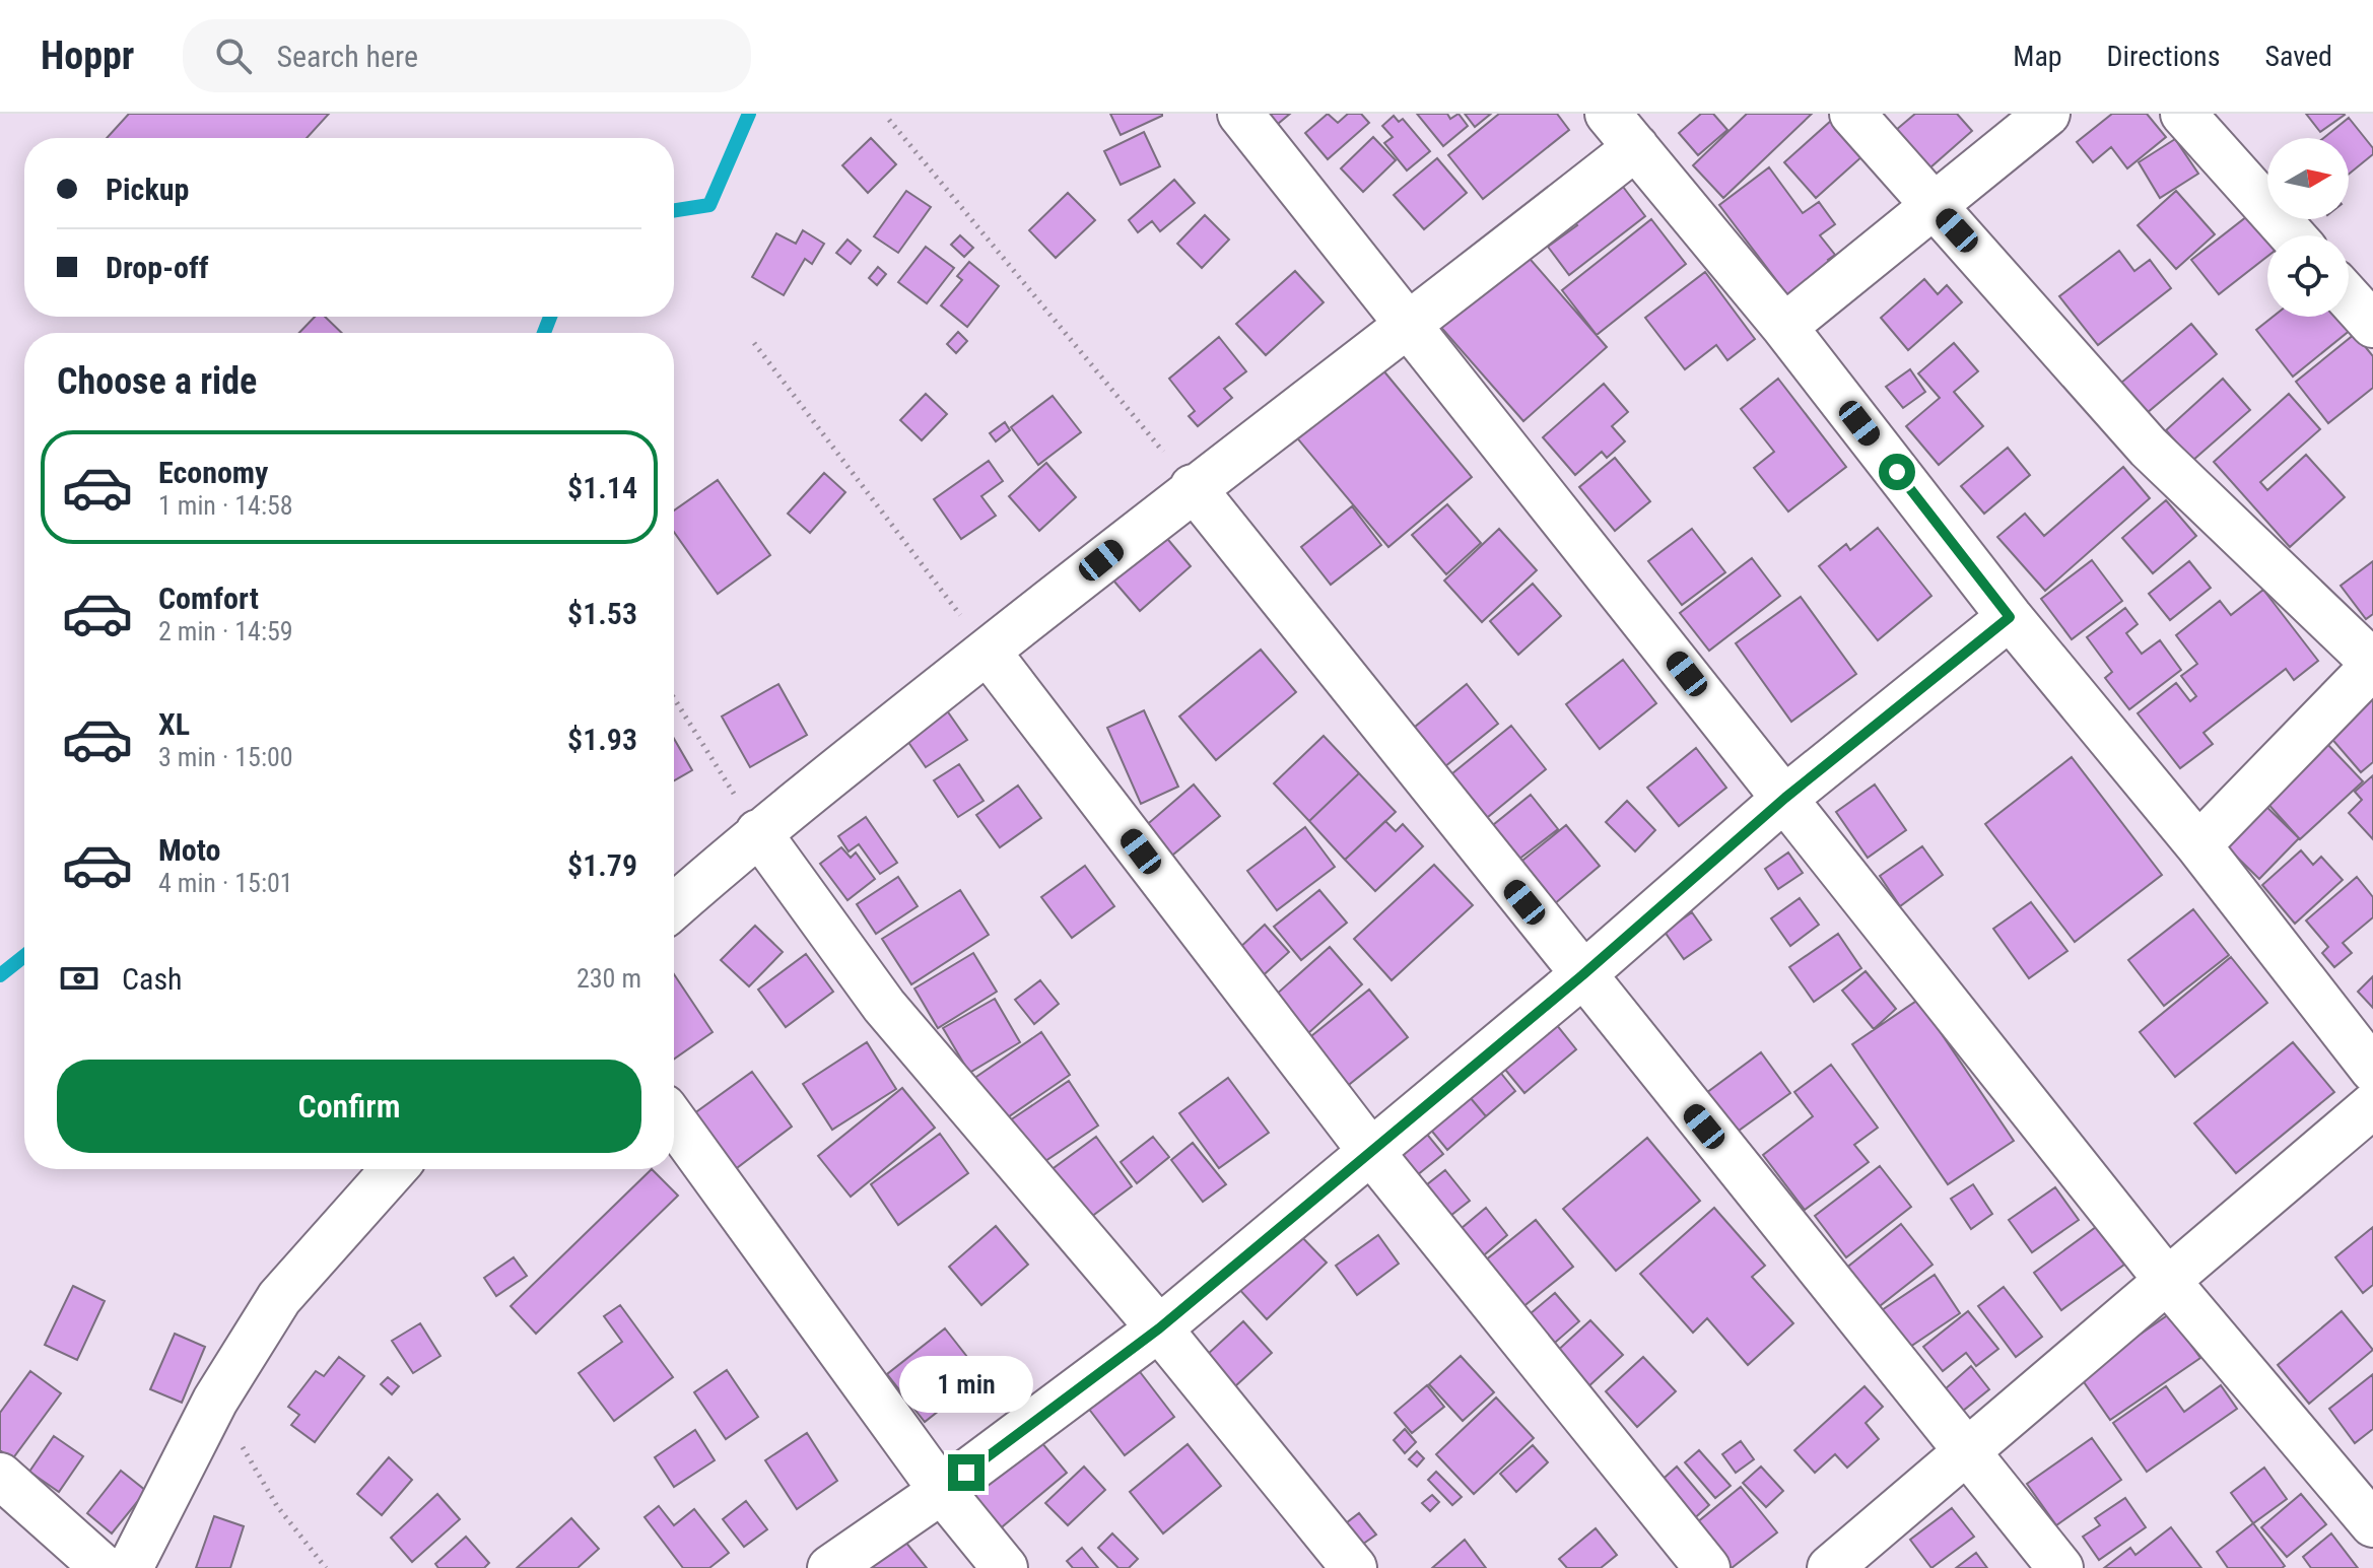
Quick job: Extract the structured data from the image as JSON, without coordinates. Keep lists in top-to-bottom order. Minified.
{"north":"right","page":{"header":"Hoppr","search":"Search here","nav":["Map","Directions","Saved"],"banner":["Pickup","Drop-off"],"heading":"Choose a ride","list":[{"name":"Economy","note":"1 min · 14:58","value":"$1.14"},{"name":"Comfort","note":"2 min · 14:59","value":"$1.53"},{"name":"XL","note":"3 min · 15:00","value":"$1.93"},{"name":"Moto","note":"4 min · 15:01","value":"$1.79"}],"pay":["Cash","230 m"],"buttons":"Confirm","bubble":"1 min"}}
